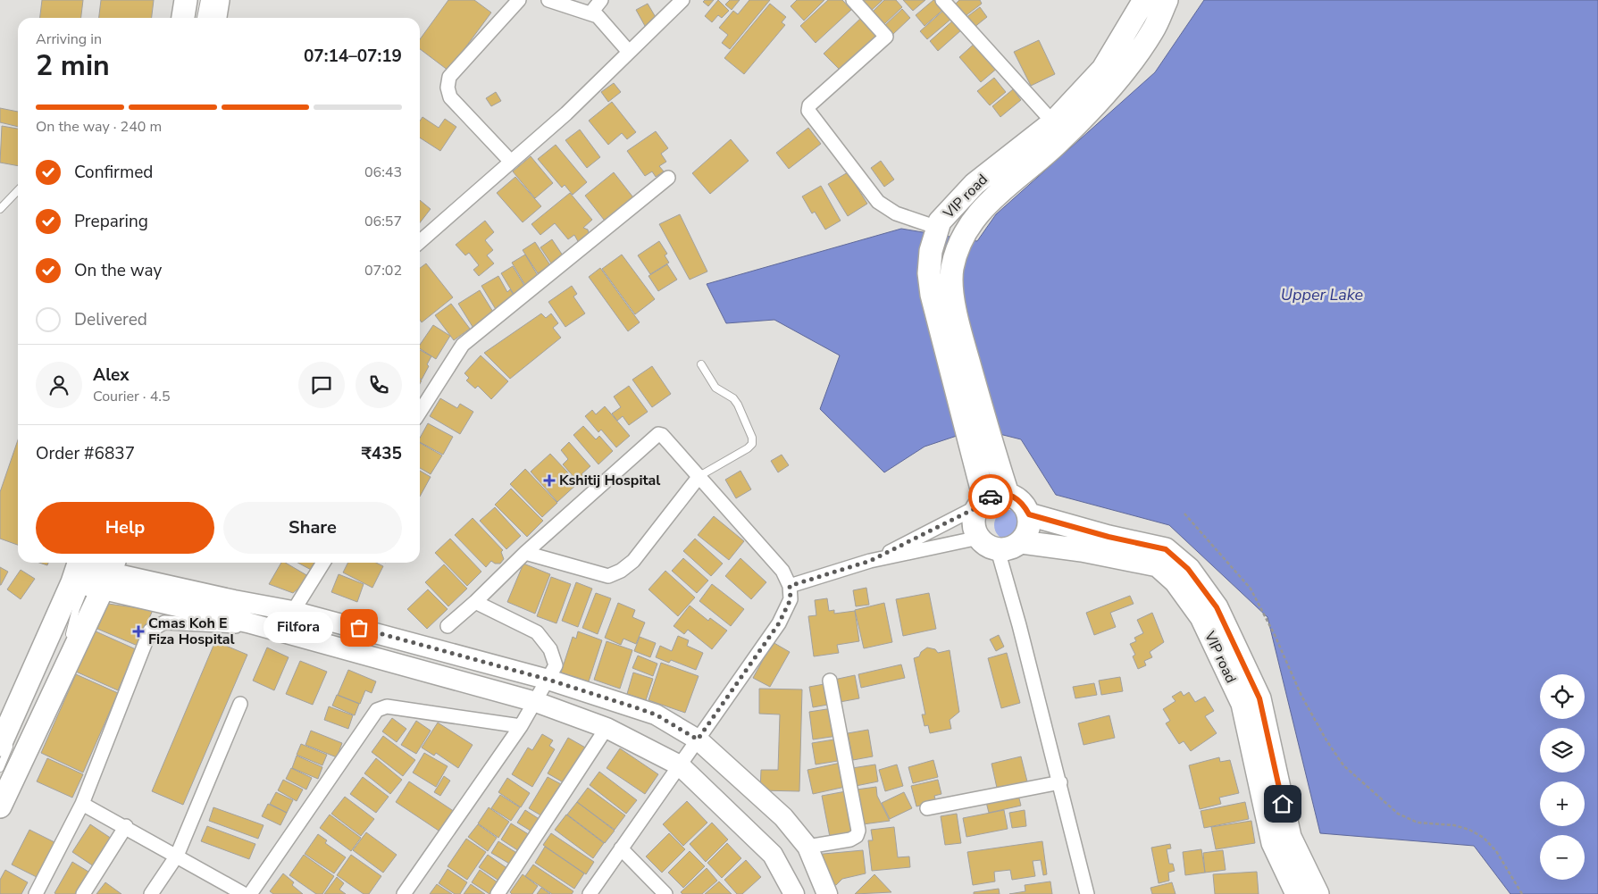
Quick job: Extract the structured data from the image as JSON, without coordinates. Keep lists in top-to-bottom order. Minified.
{"streets":{"main road":["VIP road"]},"water":["Upper Lake"],"places":{"health":["Kshitij Hospital","Cmas Koh E Fiza Hospital"],"other":["Filfora"]},"page":{"heading":["2 min","Arriving in","07:14–07:19"],"panel":["Alex","Courier · 4.5","Order #6837","₹435"],"bar":"On the way · 240 m","list":[["Confirmed","06:43"],["Preparing","06:57"],["On the way","07:02"],"Delivered"],"buttons":["Help","Share"],"bubble":"Filfora","map_buttons":["+","−"]}}
